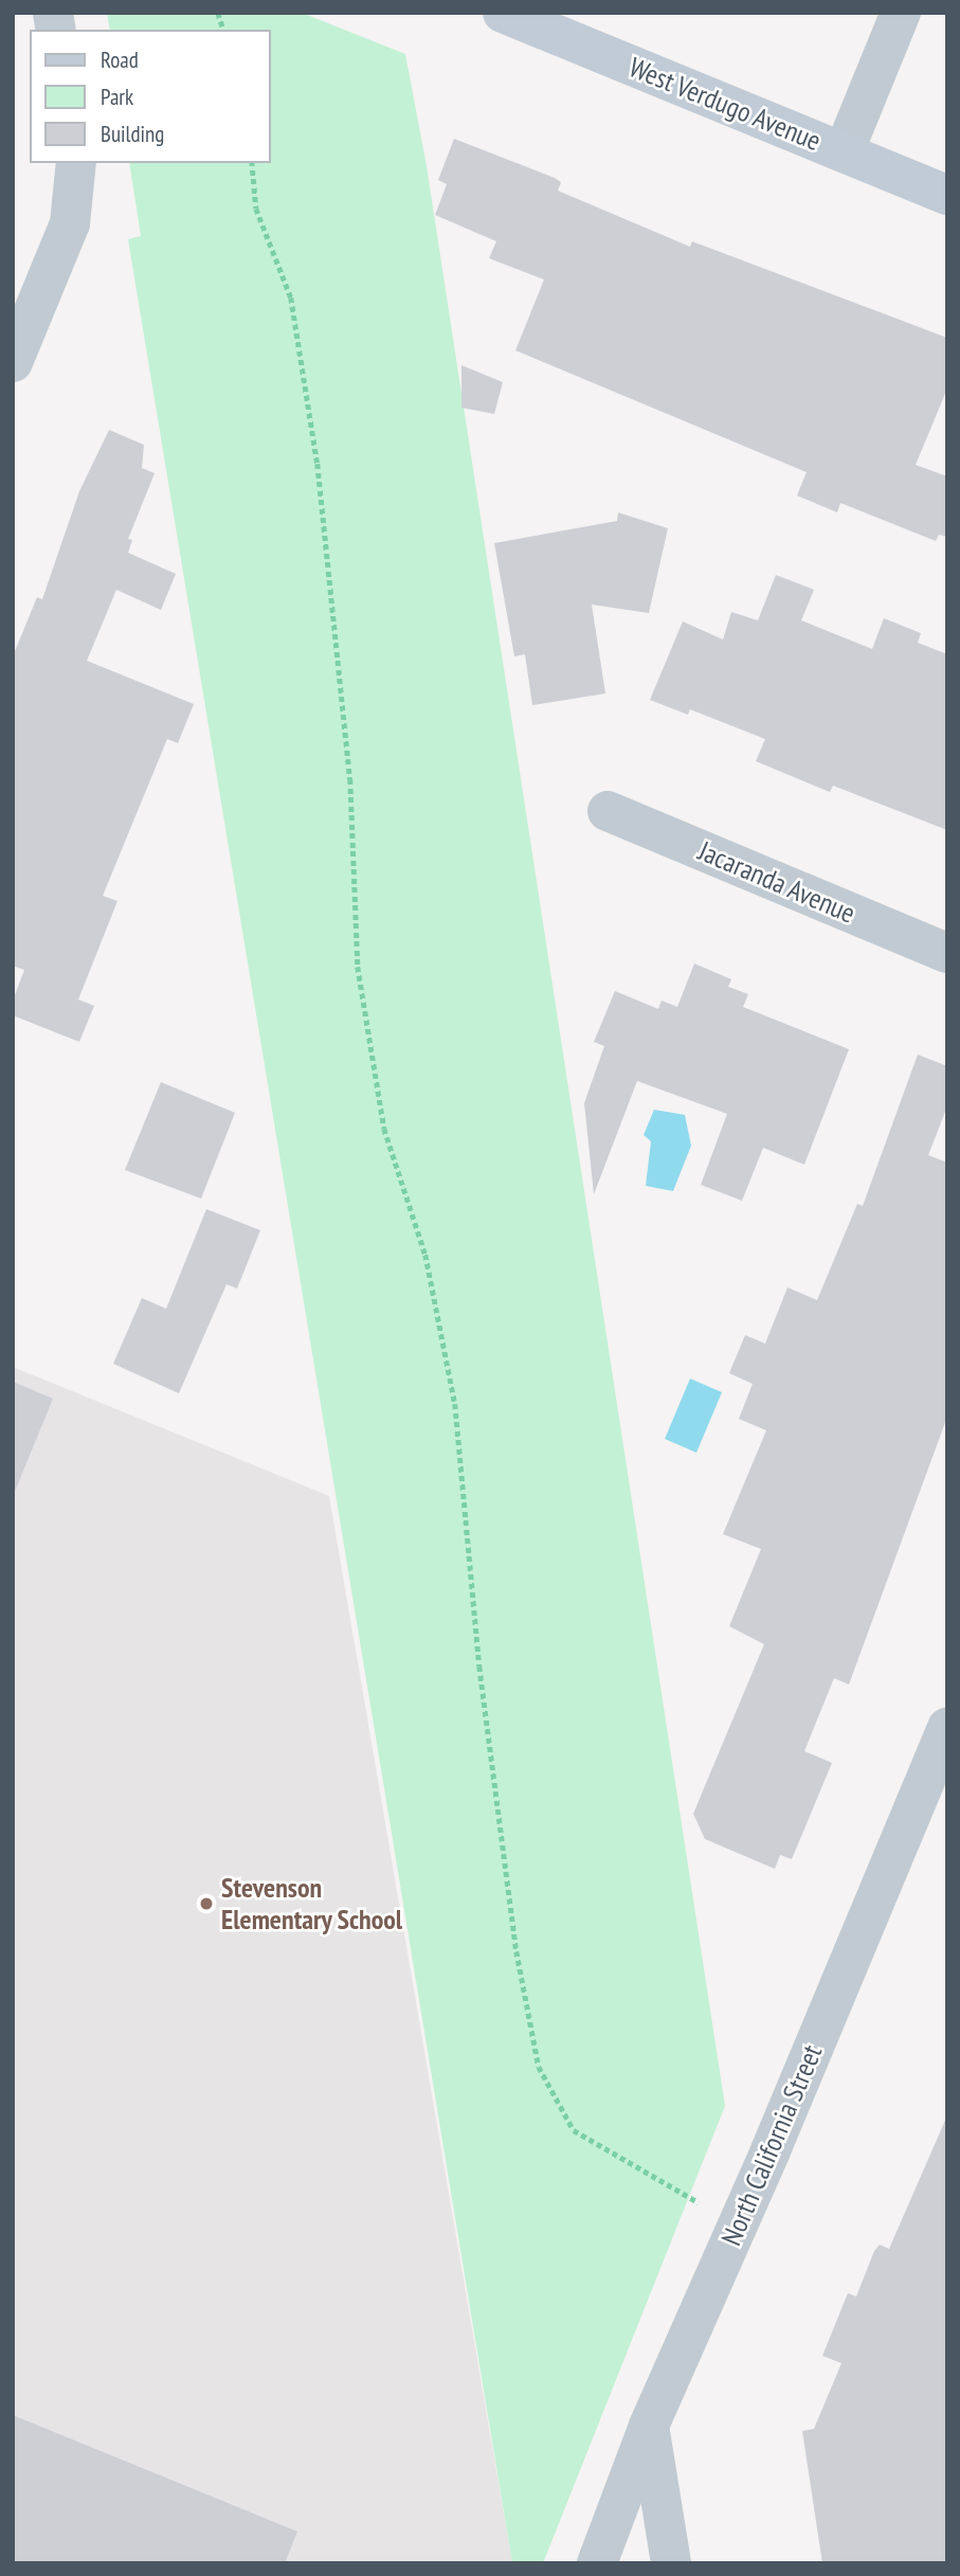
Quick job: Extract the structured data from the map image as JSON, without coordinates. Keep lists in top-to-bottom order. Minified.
{"streets":{"main road":["West Verdugo Avenue"],"street":["Jacaranda Avenue","North California Street"]},"places":["Stevenson Elementary School"],"legend":["Road","Park","Building"]}
